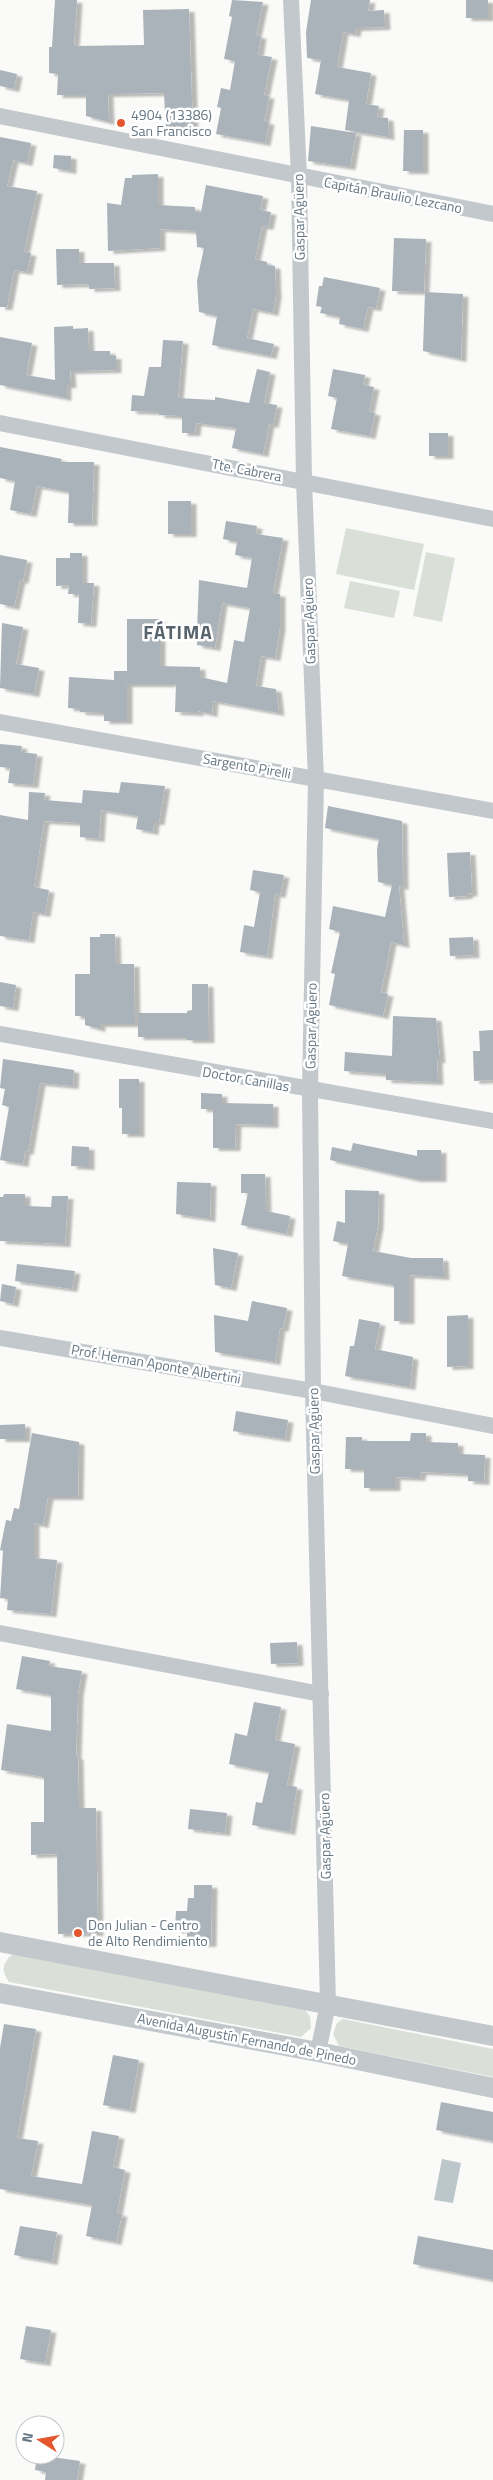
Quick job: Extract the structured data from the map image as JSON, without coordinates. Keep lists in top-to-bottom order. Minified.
{"streets":{"street":["Capitán Braulio Lezcano","Gaspar Agüero","Tte. Cabrera","Sargento Pirelli","Doctor Canillas","Prof. Hernan Aponte Albertini","Avenida Augustín Fernando de Pinedo"]},"crossings":[["Capitán Braulio Lezcano","Gaspar Agüero"],["Gaspar Agüero","Tte. Cabrera"],["Gaspar Agüero","Sargento Pirelli"],["Gaspar Agüero","Doctor Canillas"],["Gaspar Agüero","Prof. Hernan Aponte Albertini"],["Gaspar Agüero","Avenida Augustín Fernando de Pinedo"]],"districts":["FÁTIMA"],"places":["4904 (13386) San Francisco","Don Julian - Centro de Alto Rendimiento"],"north":"left"}
